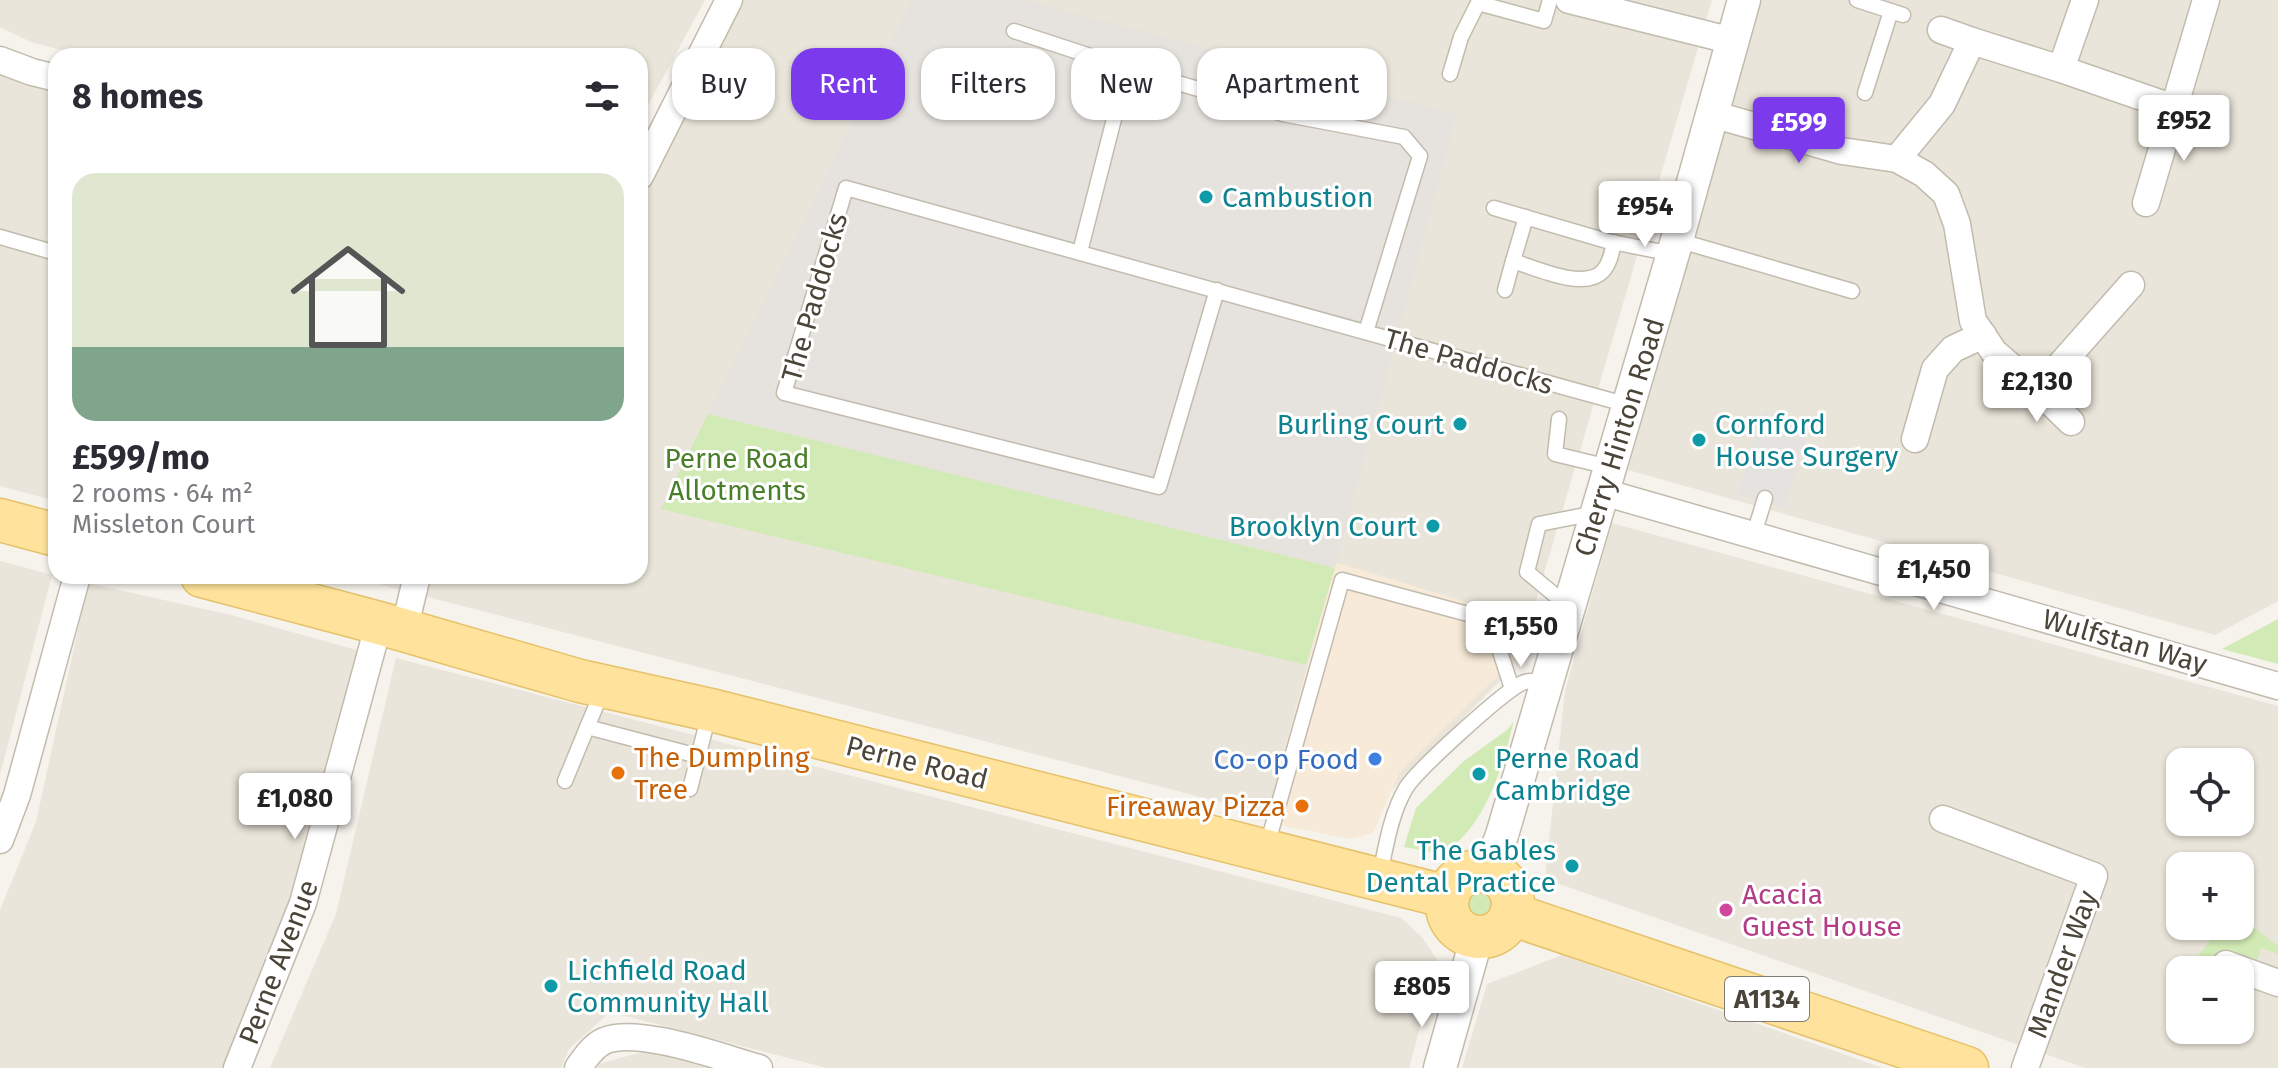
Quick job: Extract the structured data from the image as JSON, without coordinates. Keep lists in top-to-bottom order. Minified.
{"streets":{"main road":["Perne Road","A1134"],"street":["Cherry Hinton Road","Wulfstan Way","Perne Avenue","Mander Way"],"lane":["The Paddocks"]},"crossings":[["The Paddocks","Cherry Hinton Road"],["Cherry Hinton Road","Wulfstan Way"],["Cherry Hinton Road","Perne Road"],["Cherry Hinton Road","A1134"],["Perne Road","Perne Avenue"],["Perne Road","A1134"]],"parks":["Perne Road Allotments"],"places":["Cambustion","Burling Court","Cornford House Surgery","Brooklyn Court","Co-op Food","The Dumpling Tree","Perne Road Cambridge","Fireaway Pizza","The Gables Dental Practice","Acacia Guest House","Lichfield Road Community Hall"],"page":{"chip":["Buy","Rent","Filters","New","Apartment"],"heading":"8 homes","price":["£952","£599","£954","£2,130","£1,450","£1,550","£1,080","£805"],"list":[{"name":"£599/mo","note":"2 rooms · 64 m² · Missleton Court"}],"map_buttons":["+","−"]}}
